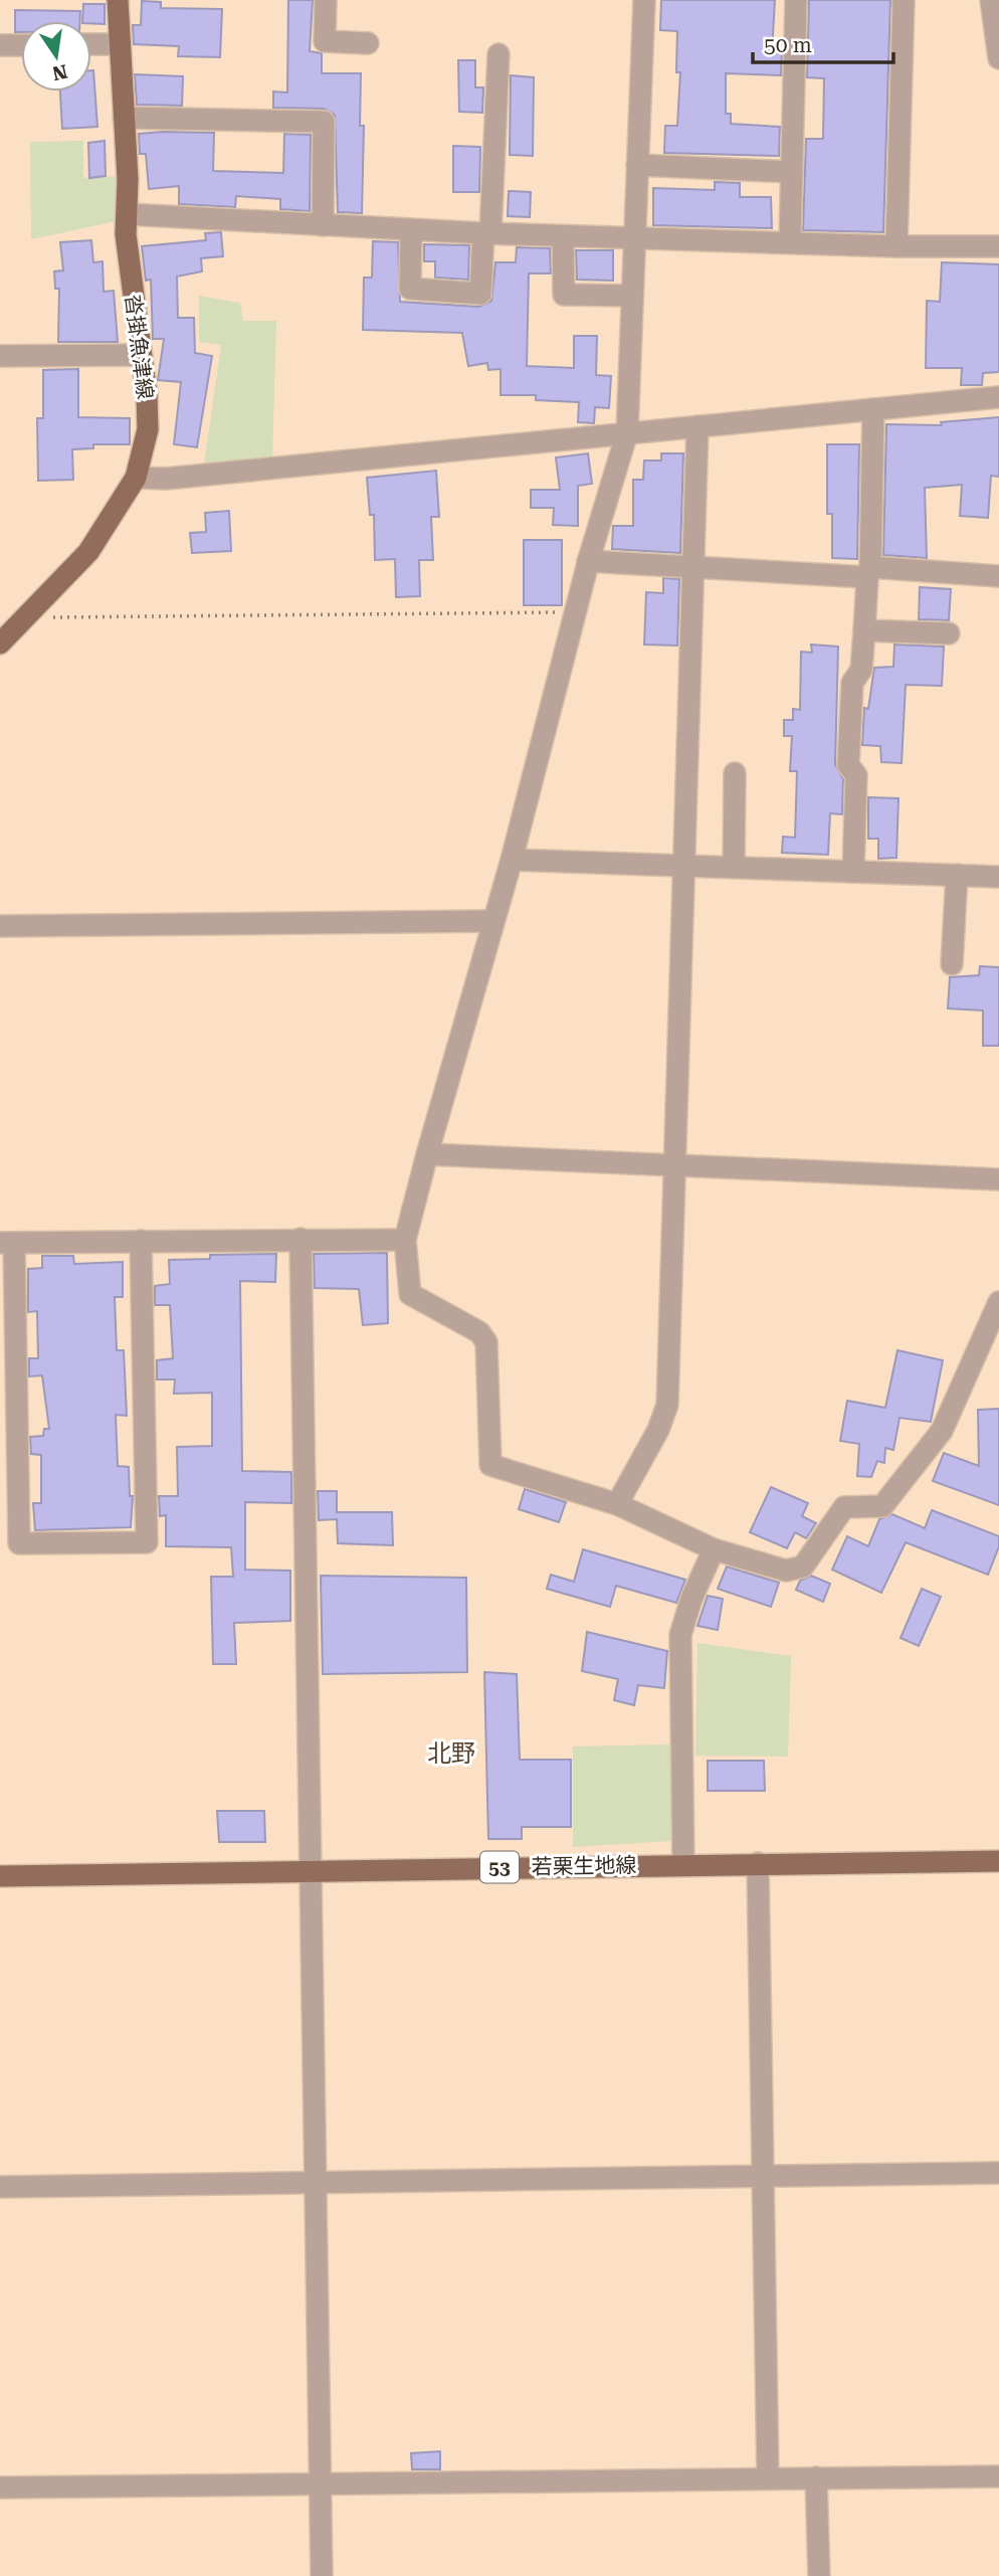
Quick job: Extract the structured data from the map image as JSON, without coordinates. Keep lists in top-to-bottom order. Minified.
{"streets":{"main road":["沓掛魚津線","若栗生地線","53"]},"districts":["北野"],"scale_bar":"50 m","north":"bottom"}
